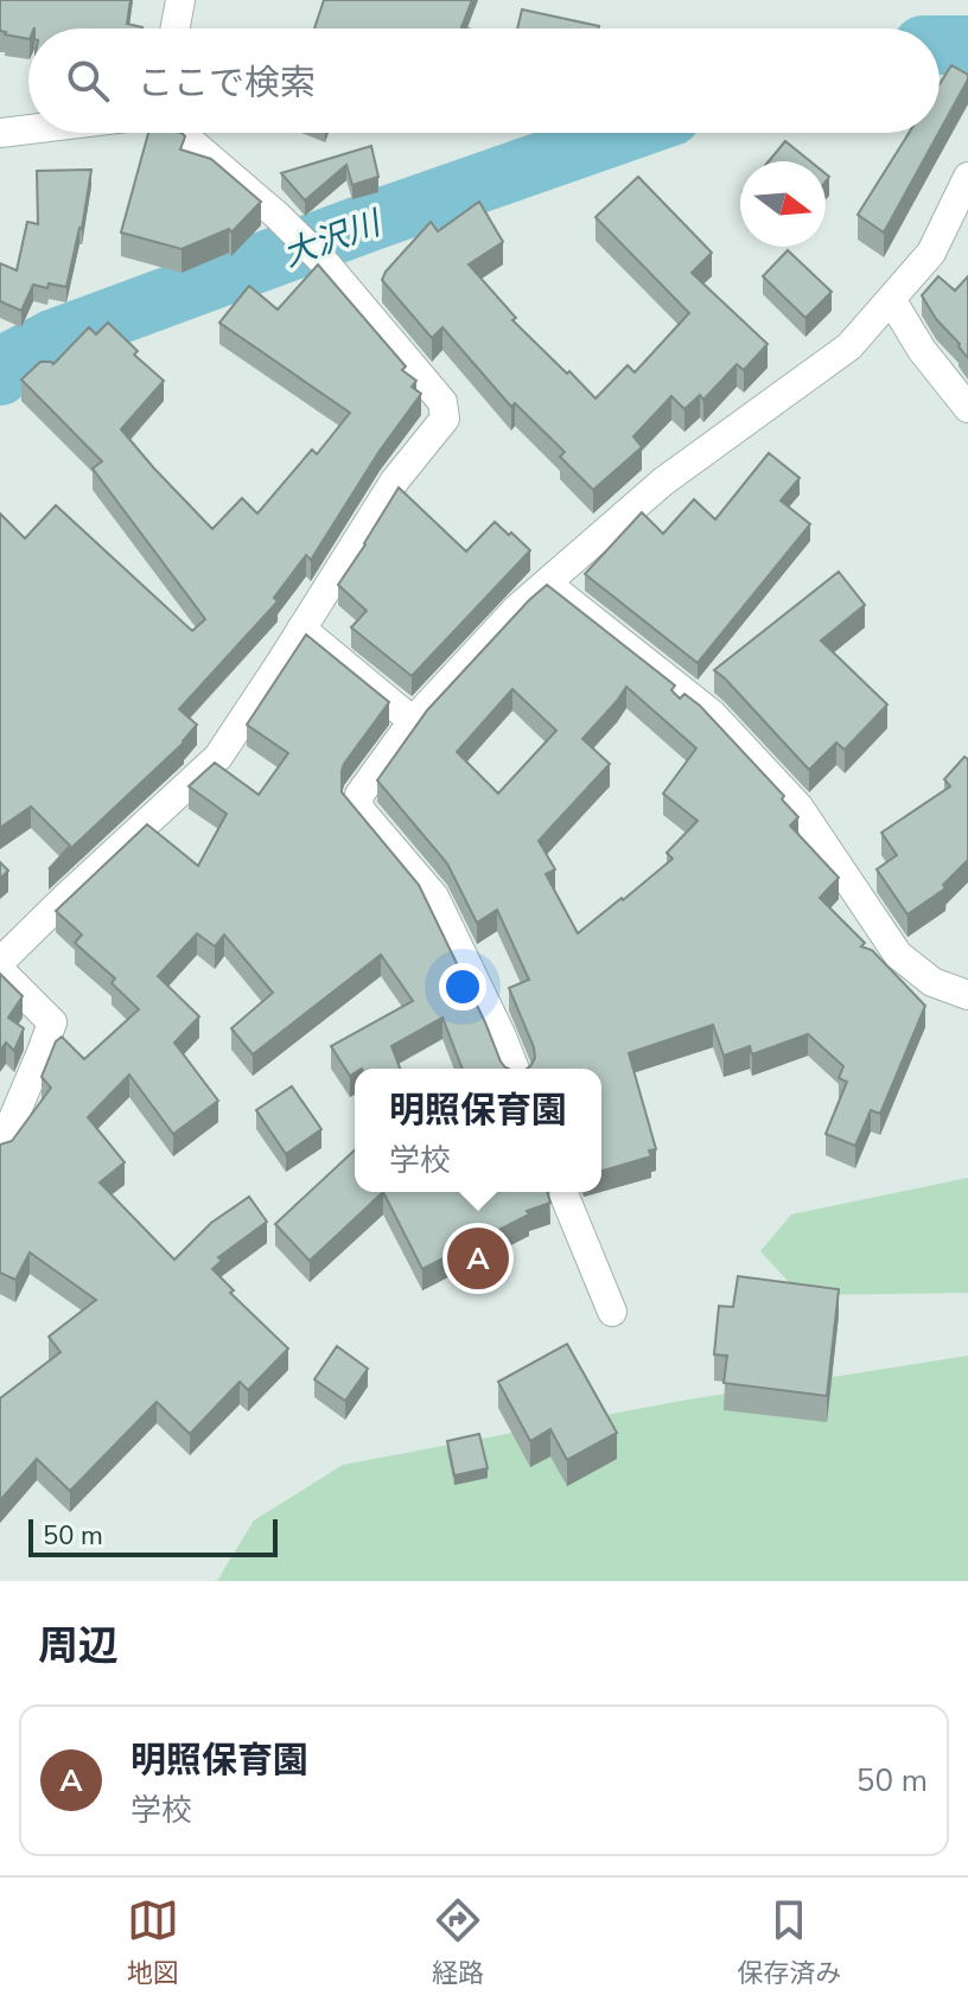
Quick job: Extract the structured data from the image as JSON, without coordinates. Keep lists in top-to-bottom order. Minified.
{"water":["大沢川"],"scale_bar":"50 m","north":"right","page":{"search":"ここで検索","popup":["明照保育園","学校"],"pins":"A","scale":"50 m","heading":"周辺","list":[{"mark":"A","name":"明照保育園","note":"学校","value":"50 m"}],"nav":["地図","経路","保存済み"]}}
